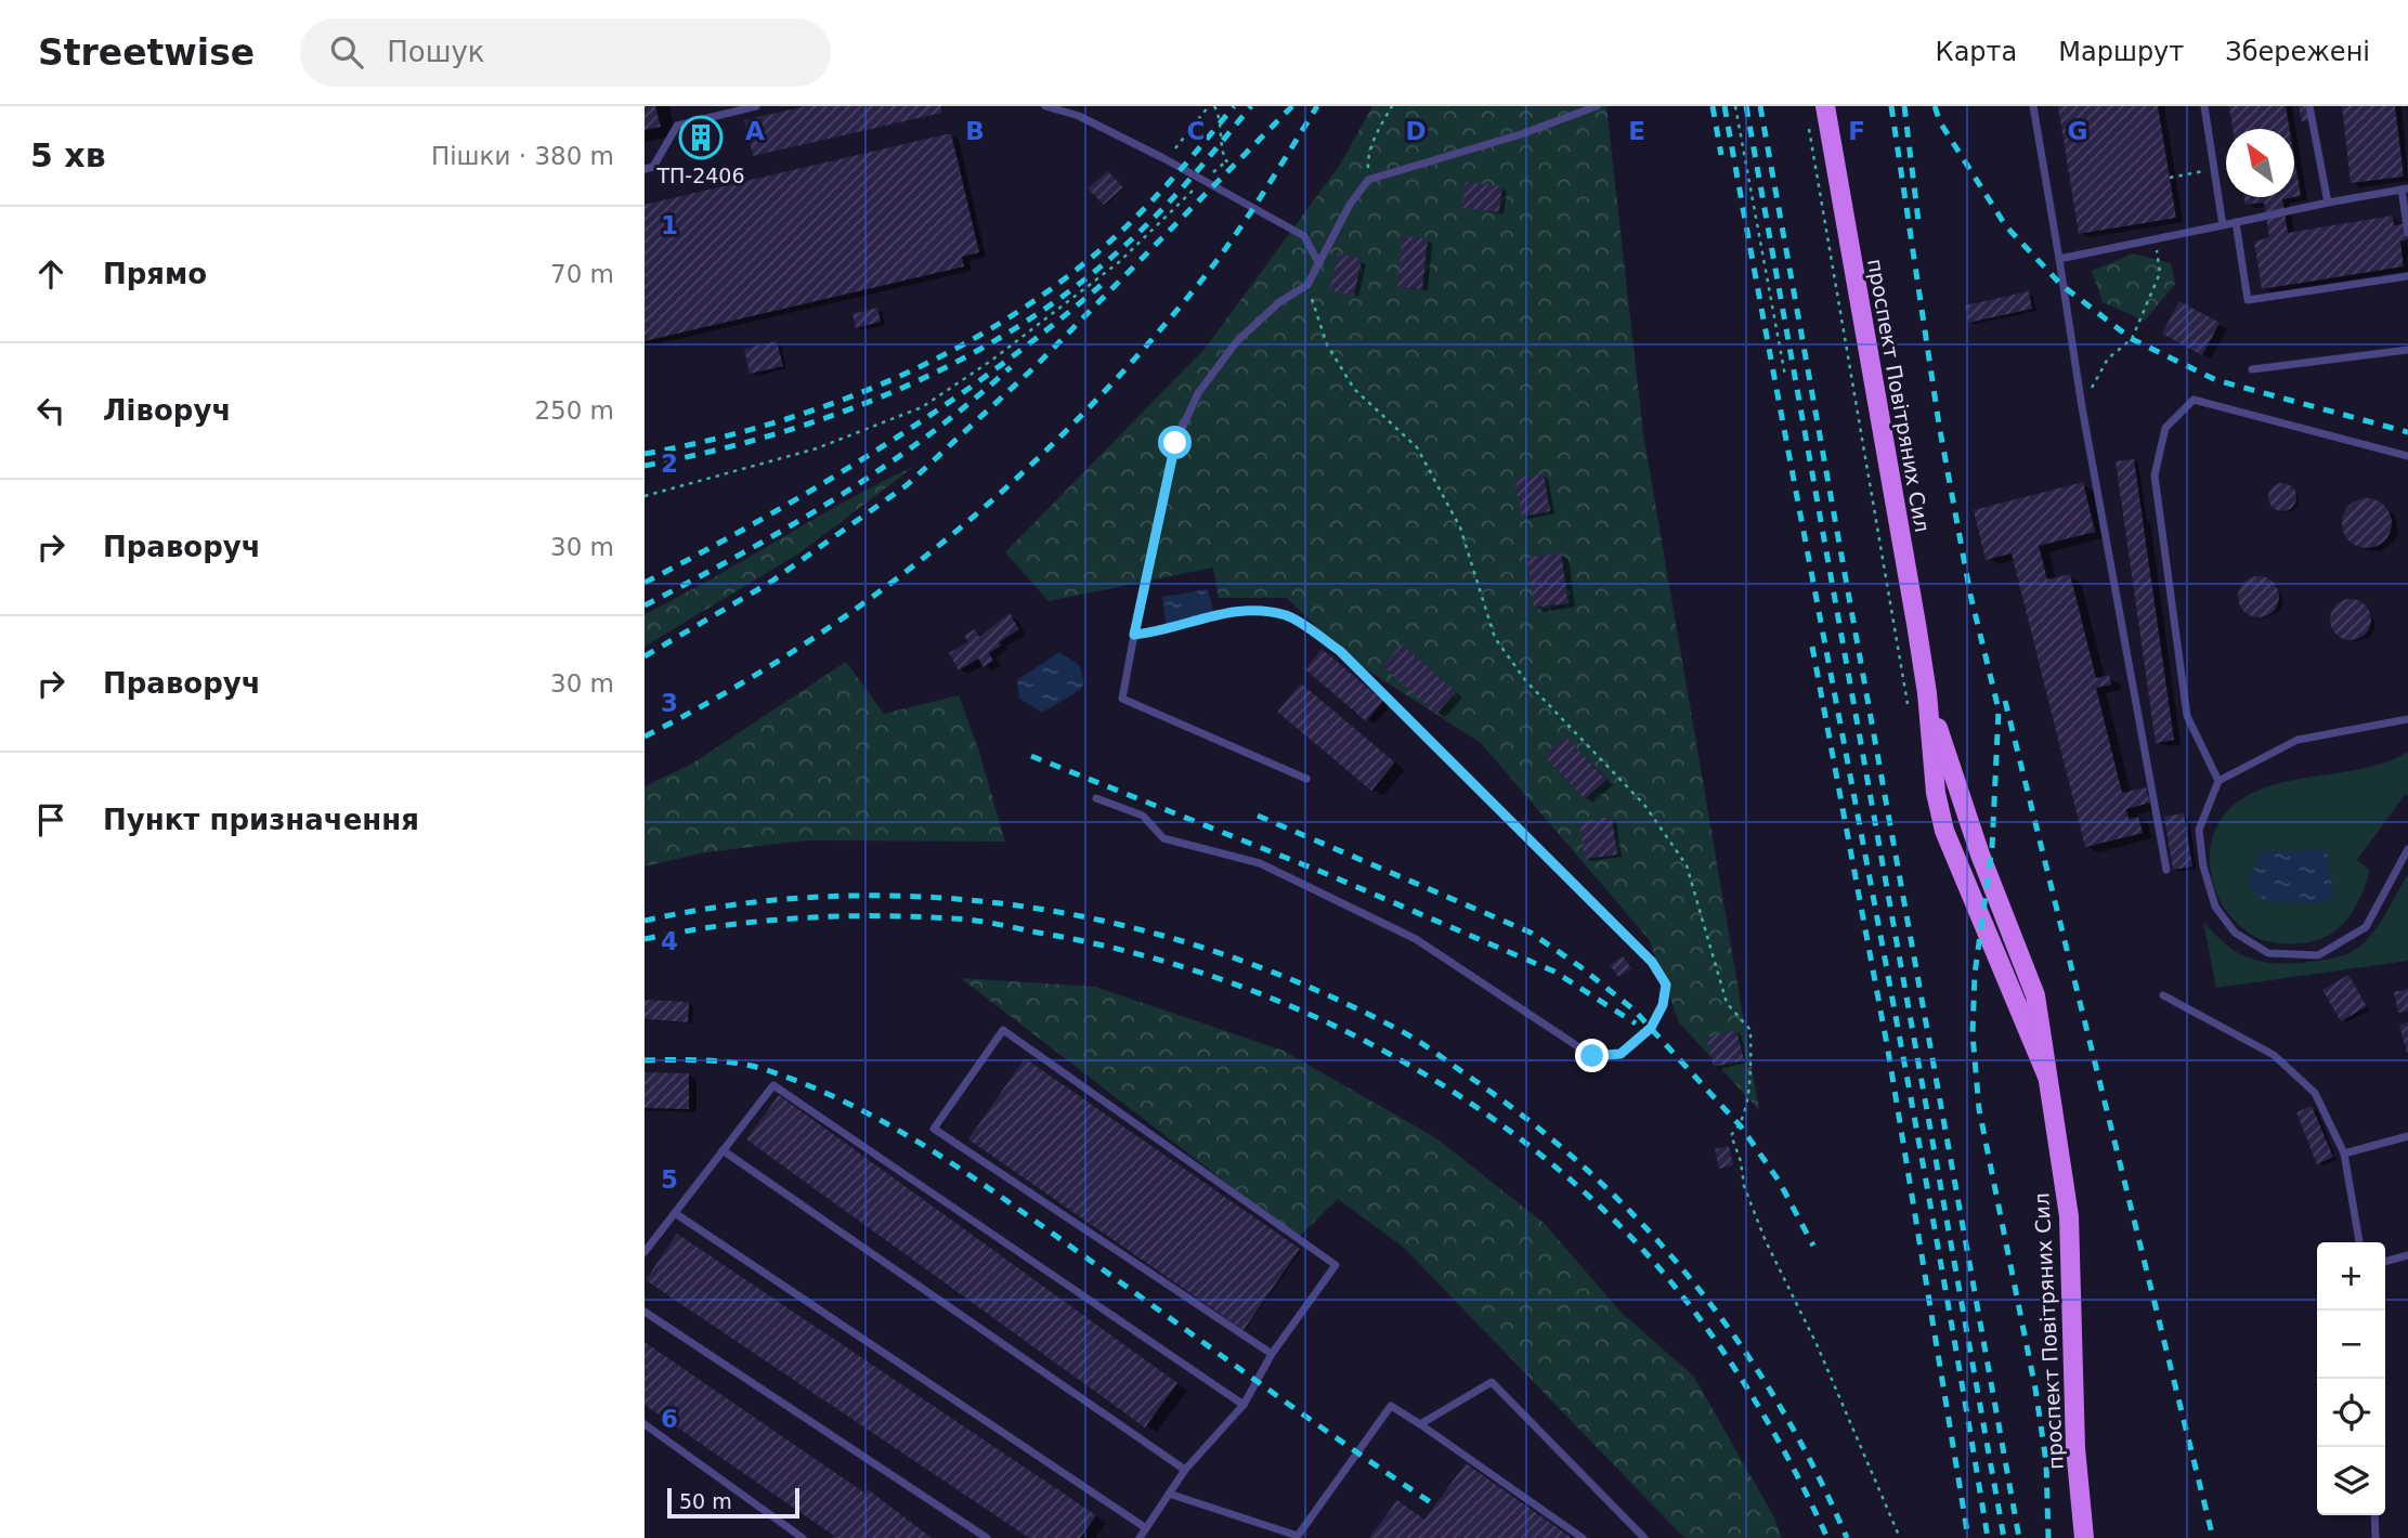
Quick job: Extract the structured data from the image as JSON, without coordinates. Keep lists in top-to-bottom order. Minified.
{"streets":{"main road":["проспект Повітряних Сил"]},"places":{"building":["ТП-2406"]},"scale_bar":"50 m","north":"top left","page":{"header":"Streetwise","search":"Пошук","nav":["Карта","Маршрут","Збережені"],"heading":["5 хв","Пішки · 380 m"],"list":[["Прямо","70 m"],["Ліворуч","250 m"],["Праворуч","30 m"],["Праворуч","30 m"],"Пункт призначення"],"map_buttons":["+","−"],"scale":"50 m"},"grid":{"columns":["A","B","C","D","E","F","G"],"rows":["1","2","3","4","5","6"]}}
